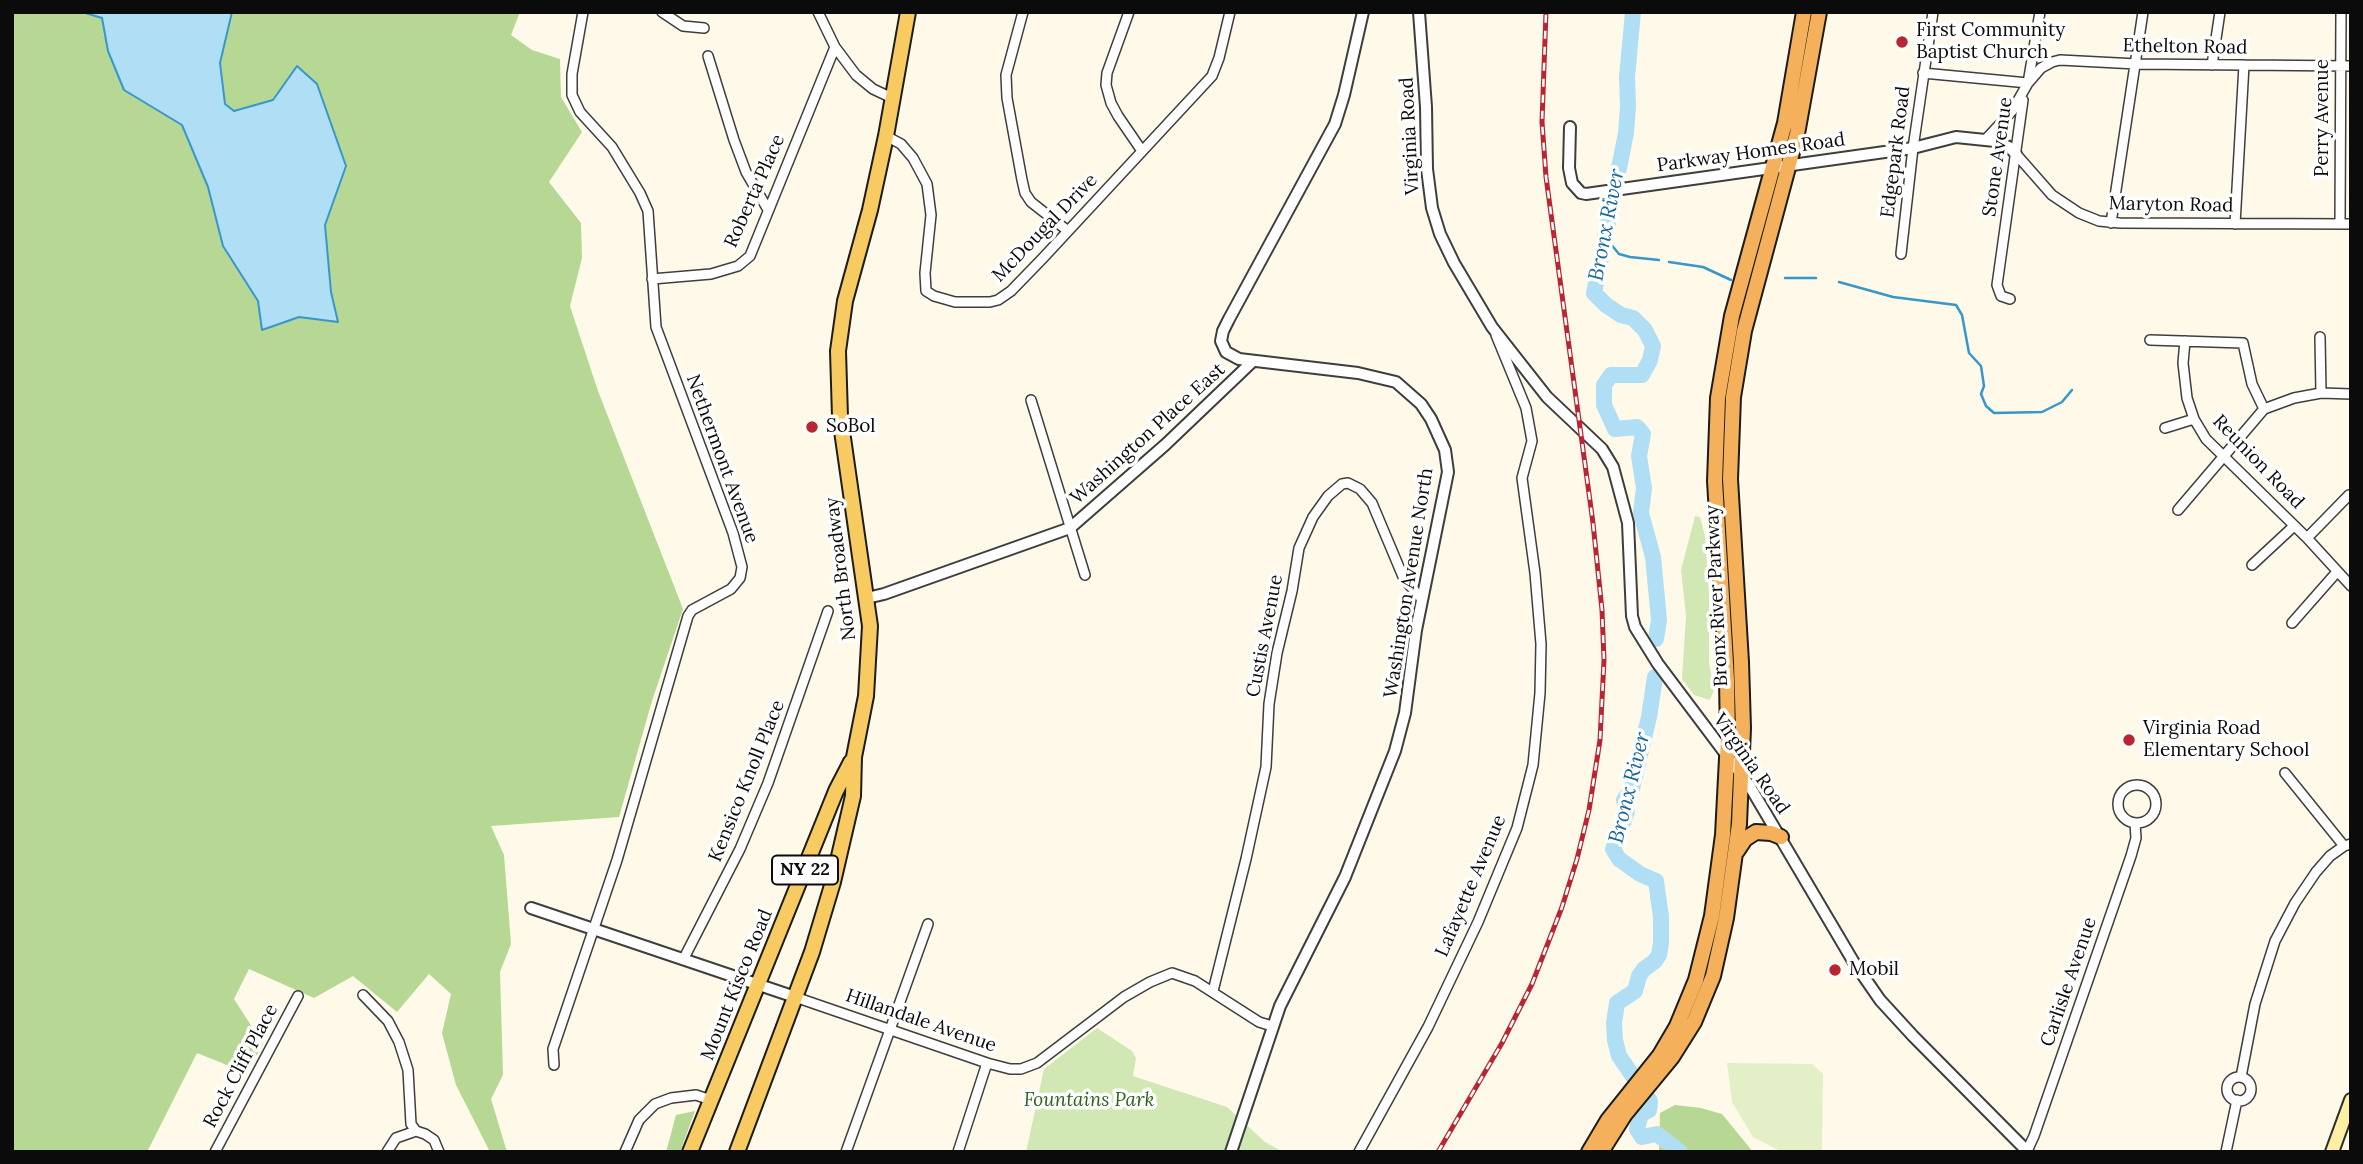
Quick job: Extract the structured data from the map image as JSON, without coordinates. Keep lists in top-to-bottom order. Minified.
{"streets":{"highway":["Bronx River Parkway"],"main road":["North Broadway","NY 22","Mount Kisco Road"],"street":["Ethelton Road","Perry Avenue","Virginia Road","Edgepark Road","Parkway Homes Road","Stone Avenue","Roberta Place","Maryton Road","McDougal Drive","Washington Place East","Nethermont Avenue","Reunion Road","Washington Avenue North","Custis Avenue","Kensico Knoll Place","Lafayette Avenue","Carlisle Avenue","Hillandale Avenue","Rock Cliff Place"]},"crossings":[["Ethelton Road","Perry Avenue"],["Ethelton Road","Stone Avenue"],["Perry Avenue","Maryton Road"],["Virginia Road","Bronx River Parkway"],["Virginia Road","Lafayette Avenue"],["Virginia Road","Carlisle Avenue"],["Edgepark Road","Parkway Homes Road"],["Parkway Homes Road","Bronx River Parkway"],["Stone Avenue","Maryton Road"],["Roberta Place","Nethermont Avenue"],["McDougal Drive","North Broadway"],["Washington Place East","North Broadway"],["Washington Place East","Washington Avenue North"],["Nethermont Avenue","Hillandale Avenue"],["North Broadway","Mount Kisco Road"],["North Broadway","Hillandale Avenue"],["Washington Avenue North","Custis Avenue"],["Washington Avenue North","Hillandale Avenue"],["Custis Avenue","Hillandale Avenue"],["Kensico Knoll Place","Hillandale Avenue"],["Mount Kisco Road","Hillandale Avenue"]],"water":["Bronx River"],"parks":["Fountains Park"],"places":["First Community Baptist Church","SoBol","Virginia Road Elementary School","Mobil"]}
